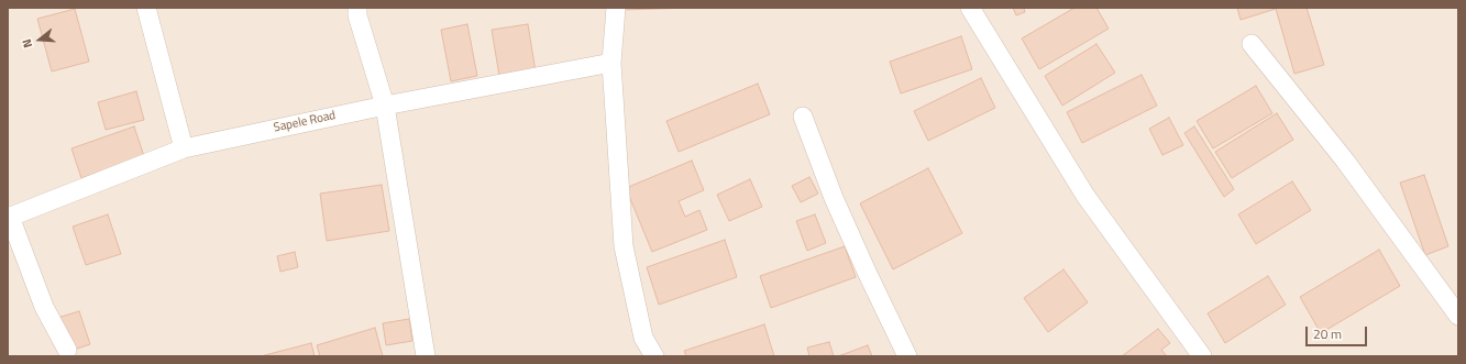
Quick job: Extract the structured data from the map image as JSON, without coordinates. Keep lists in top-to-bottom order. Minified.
{"streets":{"street":["Sapele Road"]},"scale_bar":"20 m","north":"left"}
